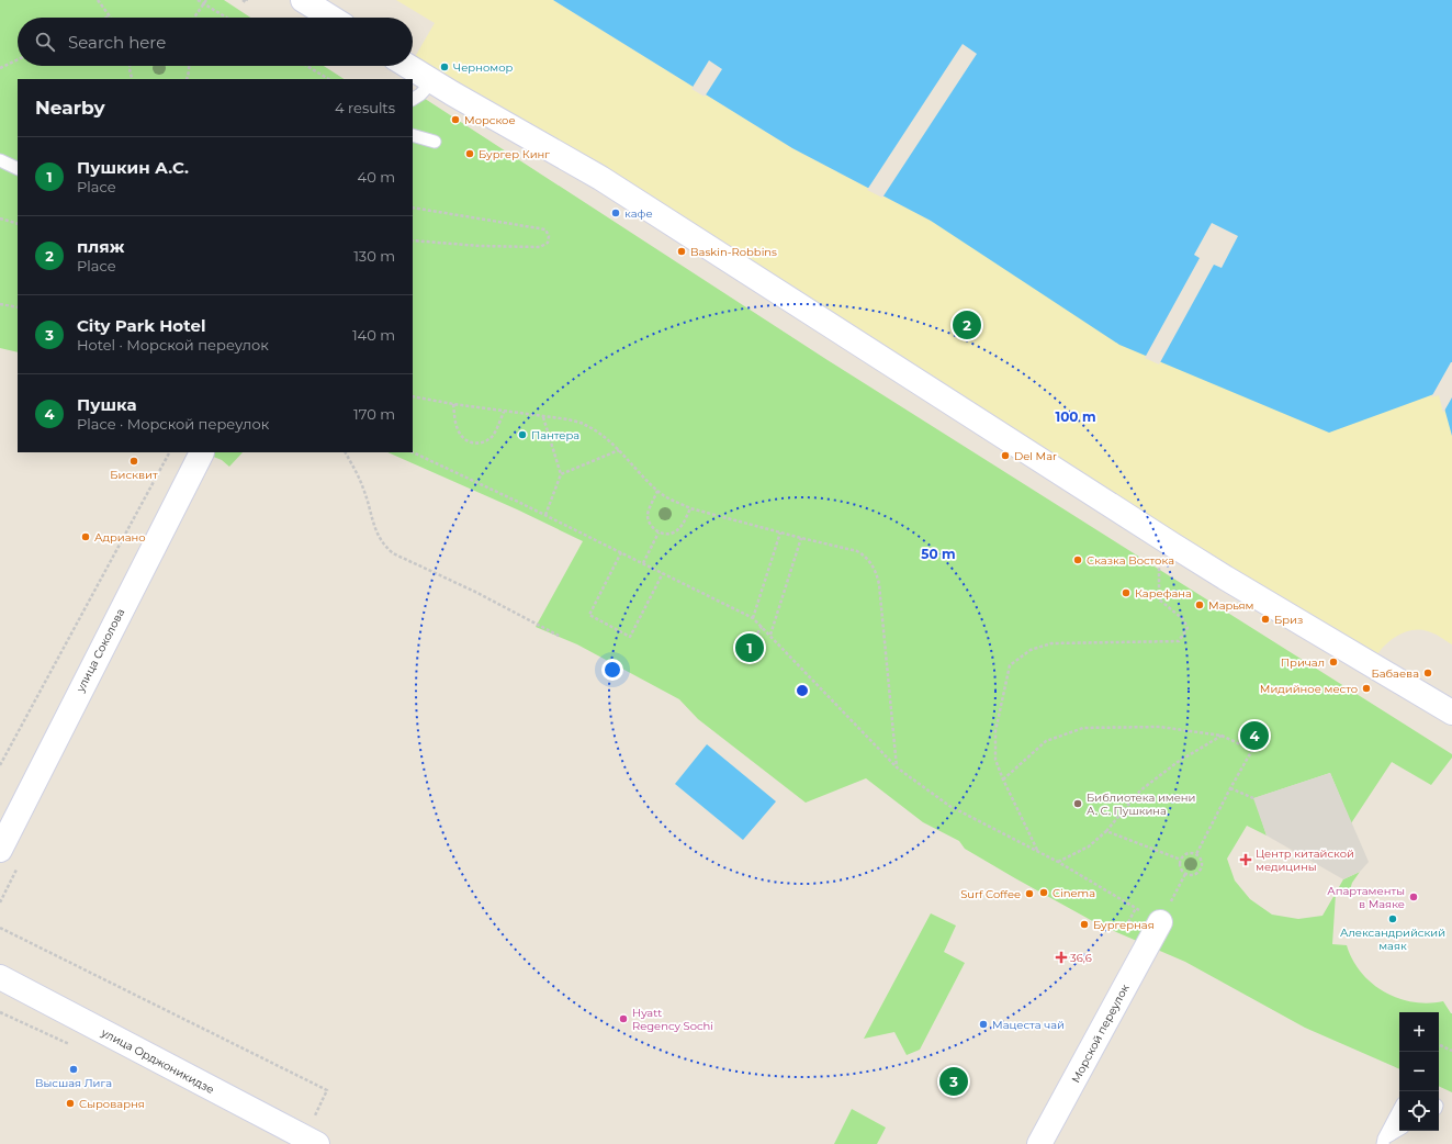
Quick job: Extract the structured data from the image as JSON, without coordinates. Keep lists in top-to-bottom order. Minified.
{"streets":{"street":["улица Соколова","Морской переулок","улица Орджоникидзе"]},"places":{"other":["Черномор","Морское","Бургер Кинг","кафе","Baskin-Robbins","Пантера","Del Mar","Бисквит","Адриано","Сказка Востока","Карефана","Марьям","Бриз","Причал","Бабаева","Мидийное место","Библиотека имени А. С. Пушкина","Cinema","Surf Coffee","Апартаменты в Маяке","Александрийский маяк","Бургерная","Hyatt Regency Sochi","Мацеста чай","Высшая Лига","Сыроварня"],"health":["Центр китайской медицины","36,6"]},"page":{"search":"Search here","heading":["Nearby","4 results"],"list":[{"mark":"1","name":"Пушкин А.С.","note":"Place","value":"40 m"},{"mark":"2","name":"пляж","note":"Place","value":"130 m"},{"mark":"3","name":"City Park Hotel","note":"Hotel · Морской переулок","value":"140 m"},{"mark":"4","name":"Пушка","note":"Place · Морской переулок","value":"170 m"}],"pins":["2","1","4","3"],"map_buttons":["+","−"]},"rings":["100 m","50 m"]}
